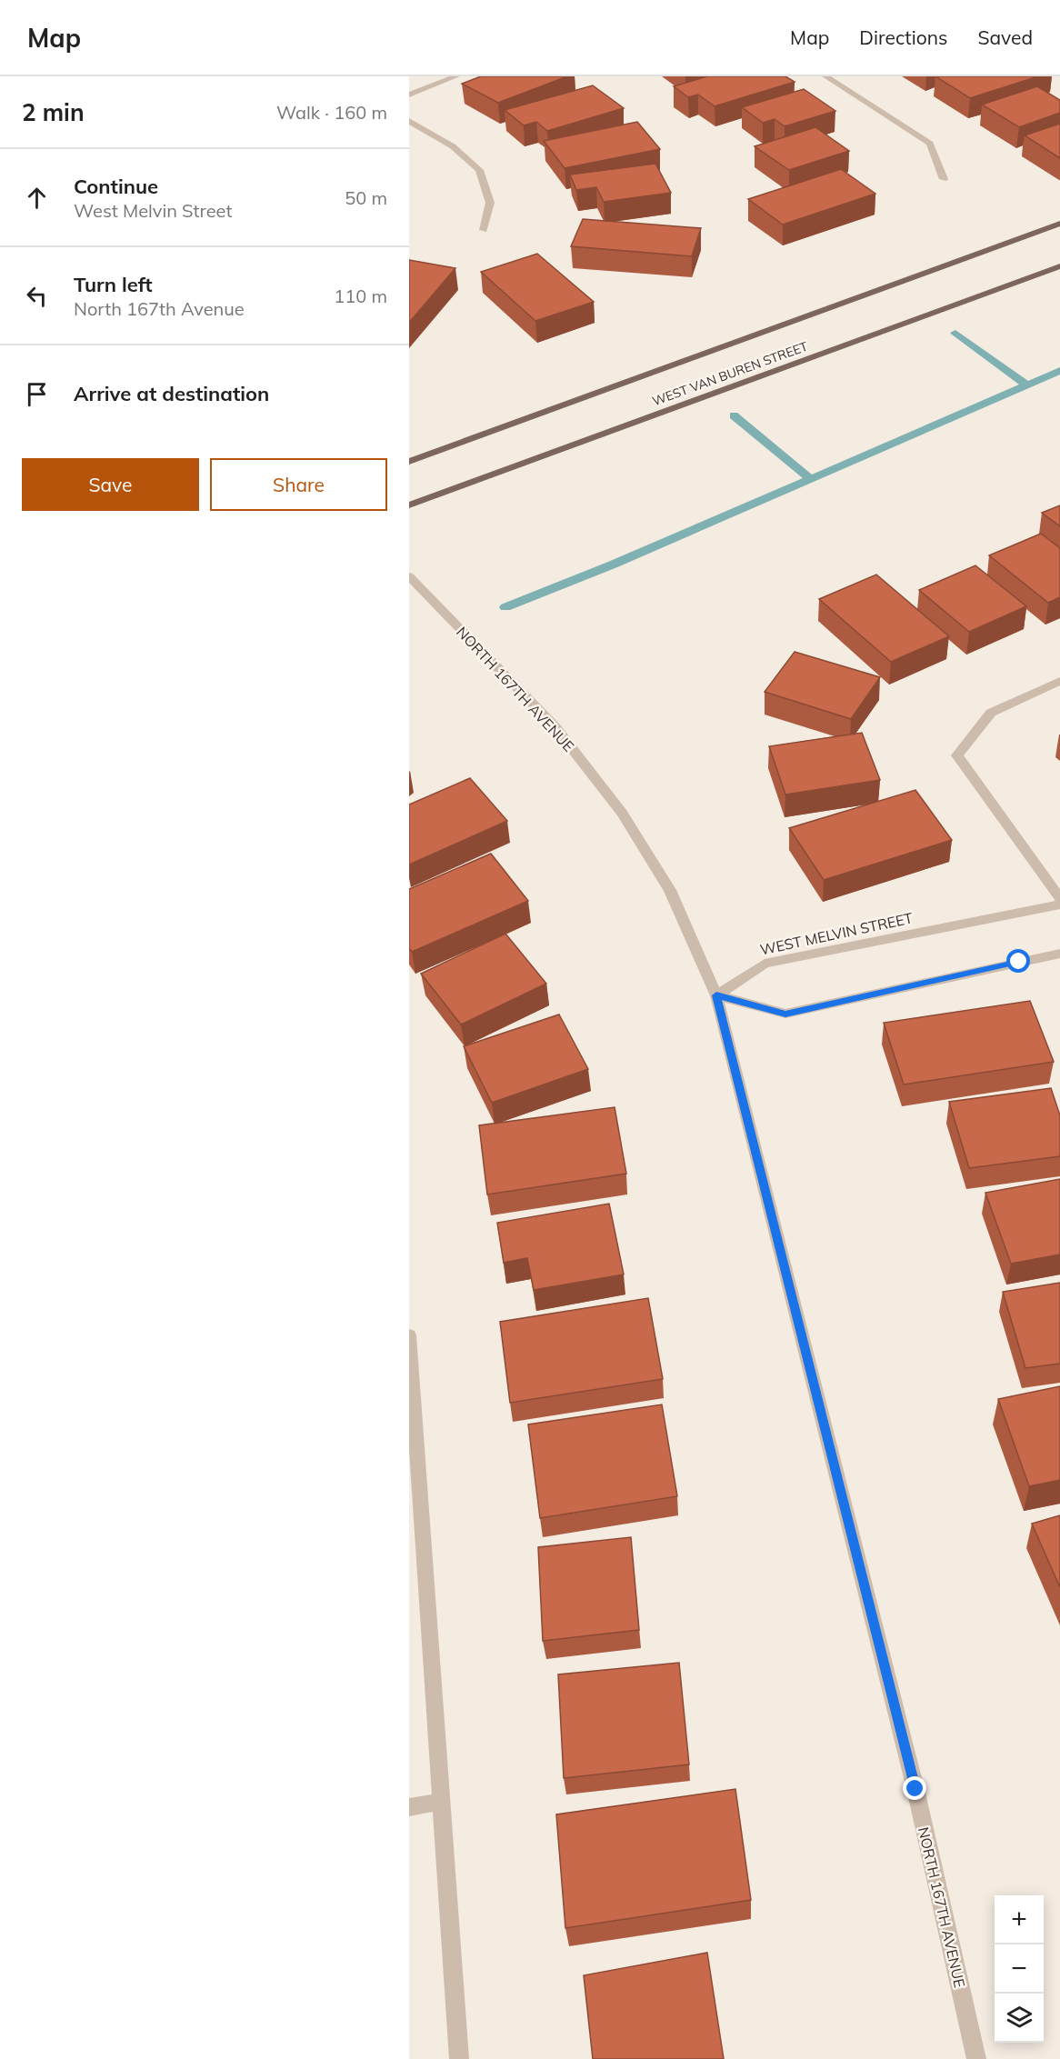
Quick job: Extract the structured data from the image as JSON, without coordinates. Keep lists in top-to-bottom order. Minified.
{"streets":{"main road":["WEST VAN BUREN STREET"],"street":["NORTH 167TH AVENUE","WEST MELVIN STREET"]},"crossings":[["NORTH 167TH AVENUE","WEST MELVIN STREET"]],"page":{"header":"Map","nav":["Map","Directions","Saved"],"heading":["2 min","Walk · 160 m"],"list":[["Continue","West Melvin Street","50 m"],["Turn left","North 167th Avenue","110 m"],"Arrive at destination"],"buttons":["Save","Share"],"map_buttons":["+","−"]}}
